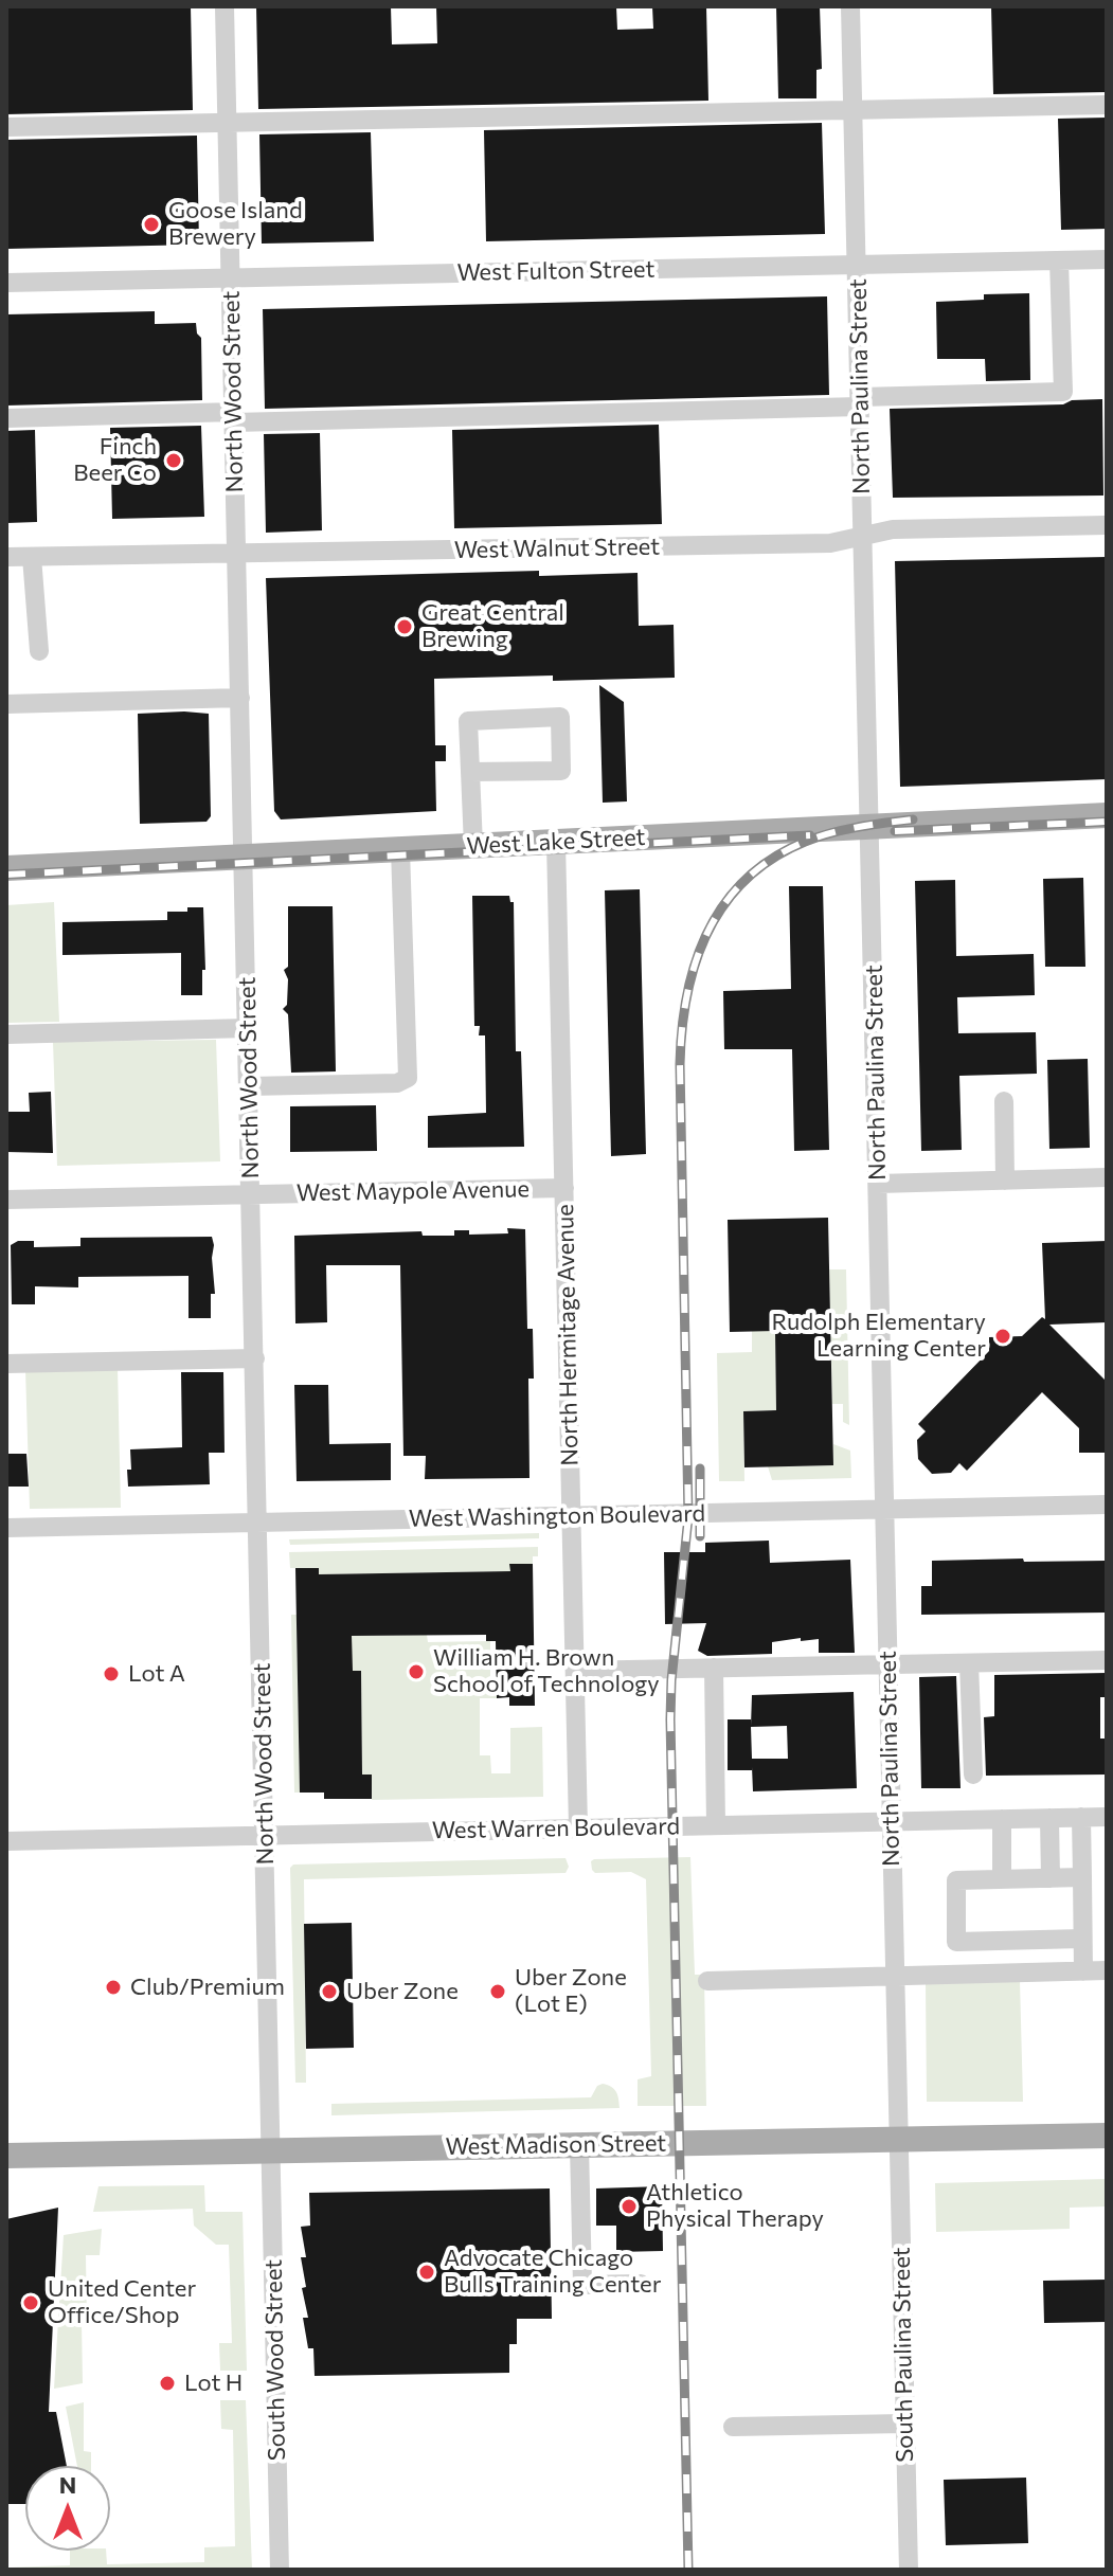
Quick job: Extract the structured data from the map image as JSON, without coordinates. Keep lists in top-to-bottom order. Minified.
{"streets":{"main road":["West Lake Street","West Madison Street"],"street":["West Fulton Street","North Paulina Street","North Wood Street","West Walnut Street","West Maypole Avenue","North Hermitage Avenue","West Washington Boulevard","West Warren Boulevard","South Paulina Street","South Wood Street"]},"crossings":[["West Fulton Street","North Paulina Street"],["West Fulton Street","North Wood Street"],["North Paulina Street","West Walnut Street"],["North Paulina Street","West Lake Street"],["North Paulina Street","West Washington Boulevard"],["North Paulina Street","West Warren Boulevard"],["North Paulina Street","West Madison Street"],["North Paulina Street","South Paulina Street"],["North Wood Street","West Walnut Street"],["North Wood Street","West Lake Street"],["North Wood Street","West Maypole Avenue"],["North Wood Street","West Washington Boulevard"],["North Wood Street","West Warren Boulevard"],["North Wood Street","West Madison Street"],["North Wood Street","South Wood Street"],["West Lake Street","North Hermitage Avenue"],["West Maypole Avenue","North Hermitage Avenue"],["North Hermitage Avenue","West Washington Boulevard"],["North Hermitage Avenue","West Warren Boulevard"],["West Madison Street","South Paulina Street"],["West Madison Street","South Wood Street"]],"places":["Goose Island Brewery","Finch Beer Co","Great Central Brewing","Rudolph Elementary Learning Center","William H. Brown School of Technology","Lot A","Club/Premium","Uber Zone","Uber Zone (Lot E)","Athletico Physical Therapy","Advocate Chicago Bulls Training Center","United Center Office/Shop","Lot H"],"north":"top"}
